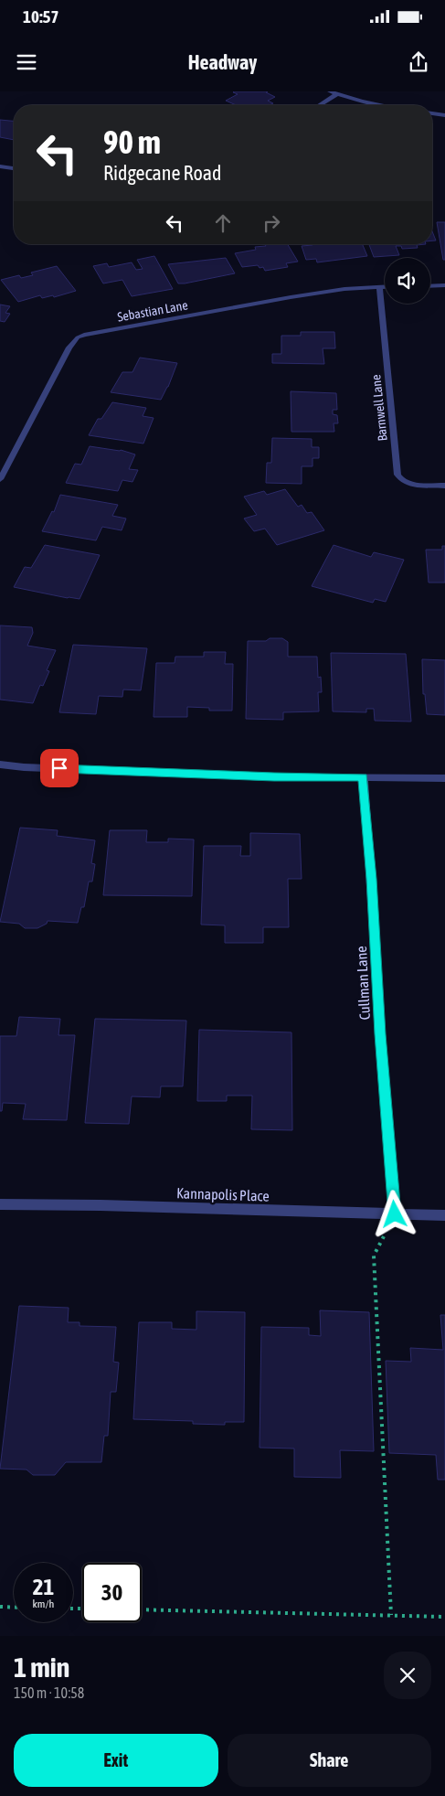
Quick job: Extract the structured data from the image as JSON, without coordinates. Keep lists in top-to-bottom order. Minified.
{"streets":{"street":["Sebastian Lane","Barnwell Lane","Cullman Lane","Kannapolis Place"]},"crossings":[["Sebastian Lane","Barnwell Lane"],["Cullman Lane","Kannapolis Place"]],"page":{"status":"10:57","header":"Headway","turn":["90 m","Ridgecane Road"],"speed":"21 km/h","limit":"30","heading":["1 min","150 m · 10:58"],"buttons":["Exit","Share"]}}
